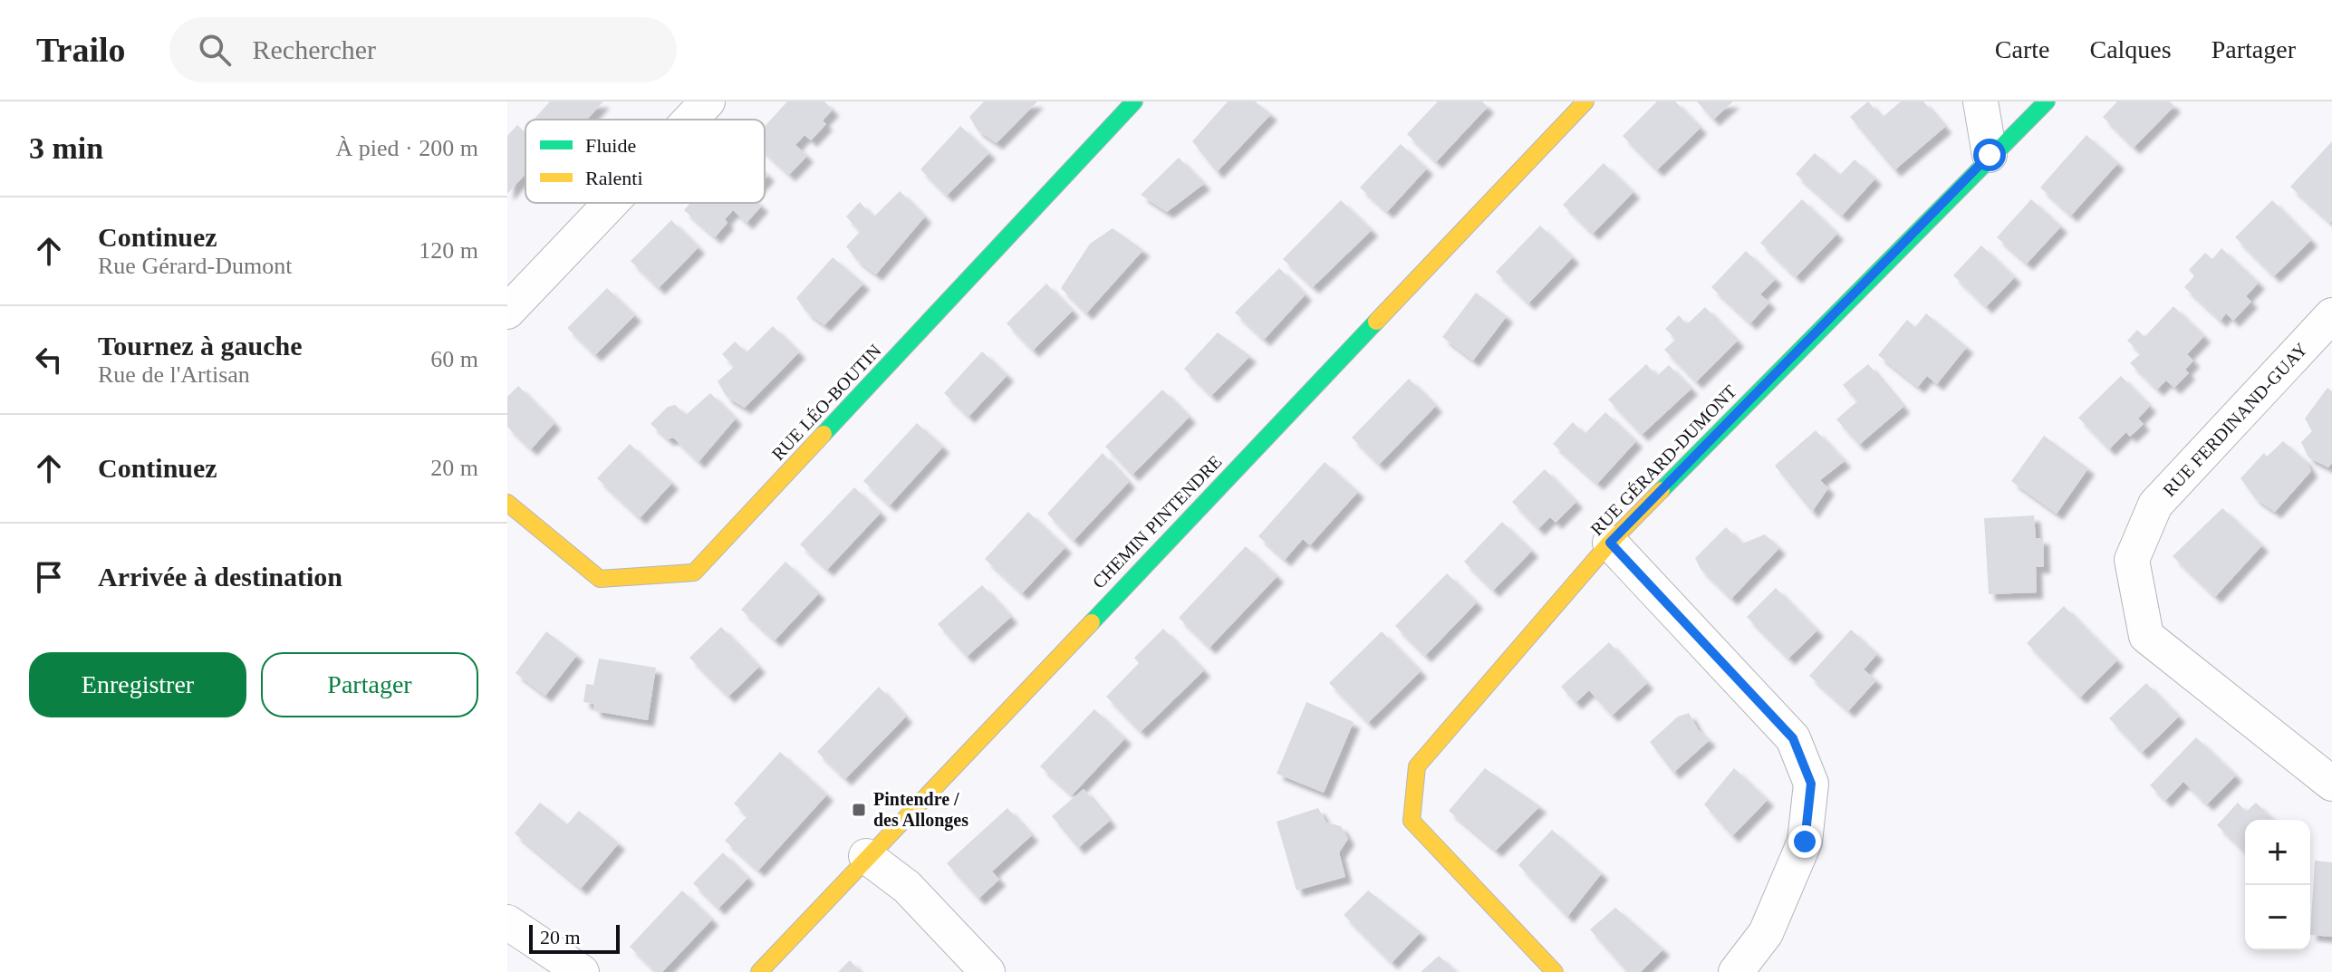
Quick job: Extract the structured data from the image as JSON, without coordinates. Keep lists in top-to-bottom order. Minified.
{"streets":{"street":["RUE LÉO-BOUTIN","RUE FERDINAND-GUAY","RUE GÉRARD-DUMONT","CHEMIN PINTENDRE"]},"places":{"transit":["Pintendre / des Allonges"]},"legend":["Fluide","Ralenti"],"scale_bar":"20 m","page":{"header":"Trailo","search":"Rechercher","nav":["Carte","Calques","Partager"],"heading":["3 min","À pied · 200 m"],"list":[["Continuez","Rue Gérard-Dumont","120 m"],["Tournez à gauche","Rue de l'Artisan","60 m"],["Continuez","20 m"],"Arrivée à destination"],"buttons":["Enregistrer","Partager"],"map_buttons":["+","−"],"scale":"20 m"}}
